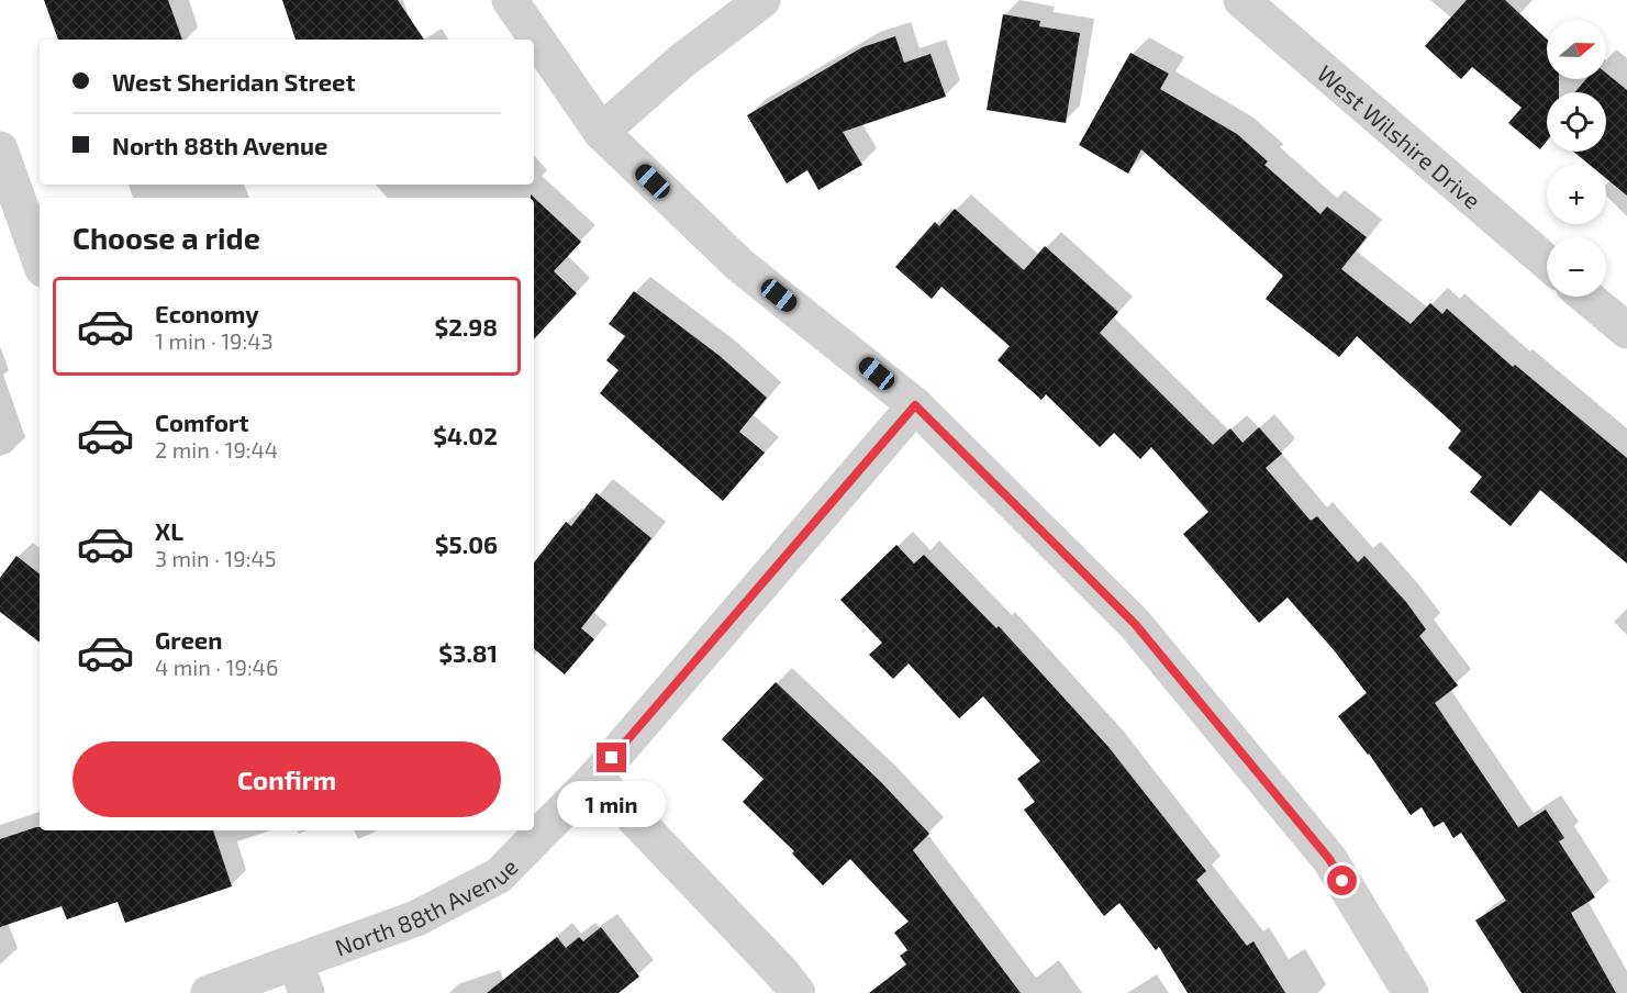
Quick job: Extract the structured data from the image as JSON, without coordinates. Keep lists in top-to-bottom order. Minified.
{"streets":{"street":["West Wilshire Drive","North 88th Avenue"]},"north":"right","page":{"map_buttons":["+","−"],"banner":["West Sheridan Street","North 88th Avenue"],"heading":"Choose a ride","list":[{"name":"Economy","note":"1 min · 19:43","value":"$2.98"},{"name":"Comfort","note":"2 min · 19:44","value":"$4.02"},{"name":"XL","note":"3 min · 19:45","value":"$5.06"},{"name":"Green","note":"4 min · 19:46","value":"$3.81"}],"buttons":"Confirm","bubble":"1 min"}}
